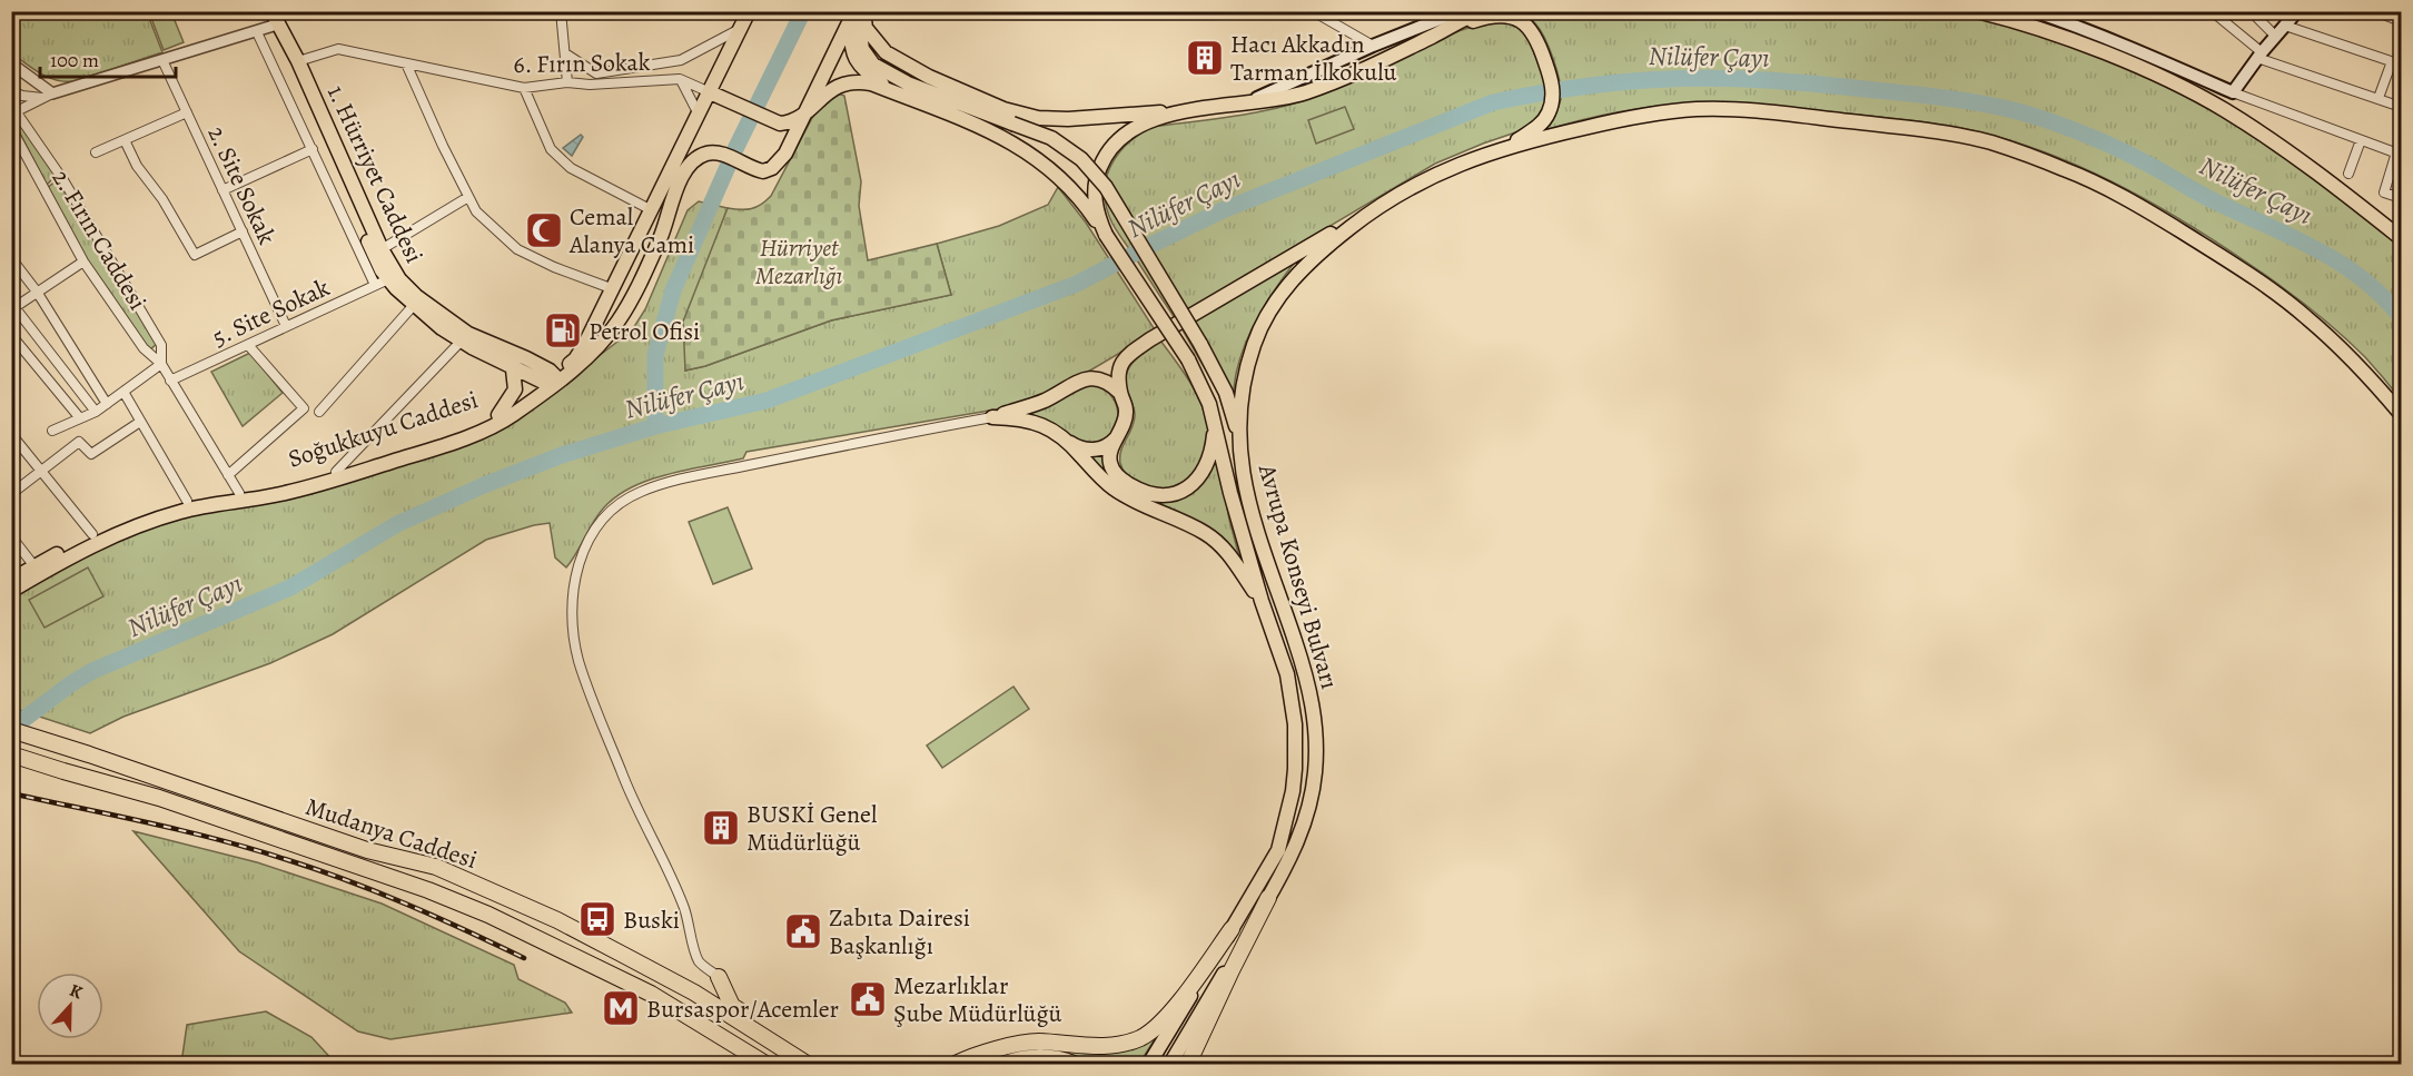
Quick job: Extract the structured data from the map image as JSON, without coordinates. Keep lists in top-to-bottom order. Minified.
{"streets":{"highway":["Mudanya Caddesi"],"main road":["1. Hürriyet Caddesi","Soğukkuyu Caddesi","Avrupa Konseyi Bulvarı"],"street":["6. Fırın Sokak","2. Site Sokak","2. Fırın Caddesi","5. Site Sokak"]},"crossings":[["6. Fırın Sokak","1. Hürriyet Caddesi"],["6. Fırın Sokak","Soğukkuyu Caddesi"],["1. Hürriyet Caddesi","5. Site Sokak"],["1. Hürriyet Caddesi","Soğukkuyu Caddesi"],["2. Site Sokak","5. Site Sokak"],["2. Fırın Caddesi","5. Site Sokak"],["2. Fırın Caddesi","Soğukkuyu Caddesi"]],"water":["Nilüfer Çayı"],"parks":["Hürriyet Mezarlığı"],"places":{"building":["Hacı Akkadın Tarman İlkokulu","BUSKİ Genel Müdürlüğü"],"mosque":["Cemal Alanya Cami"],"fuel station":["Petrol Ofisi"],"bus stop":["Buski"],"public building":["Zabıta Dairesi Başkanlığı","Mezarlıklar Şube Müdürlüğü"],"metro station":["Bursaspor/Acemler"]},"scale_bar":"100 m","north":"top"}
